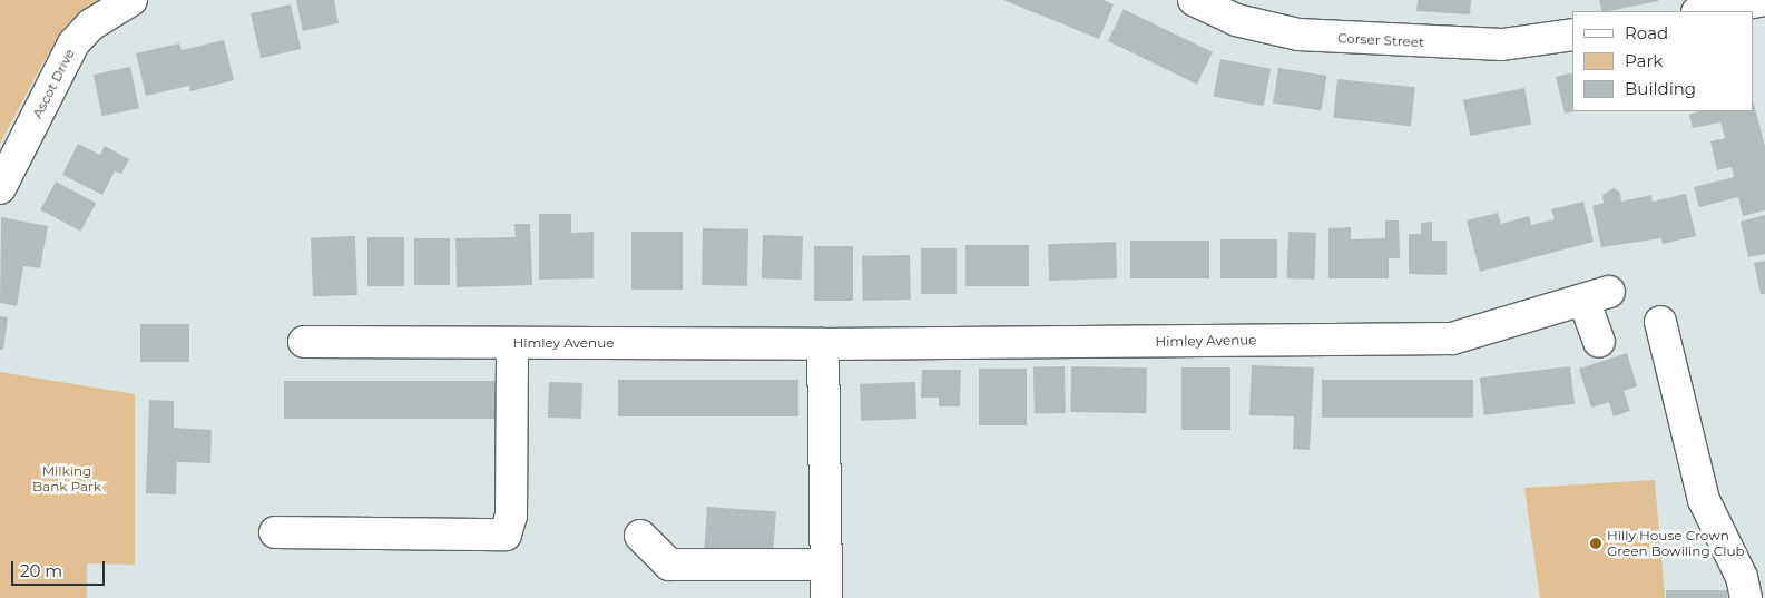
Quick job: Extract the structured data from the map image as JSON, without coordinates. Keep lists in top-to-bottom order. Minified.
{"streets":{"street":["Corser Street","Ascot Drive","Himley Avenue"]},"parks":["Milking Bank Park"],"places":["Hilly House Crown Green Bowiling Club"],"legend":["Road","Park","Building"],"scale_bar":"20 m"}
